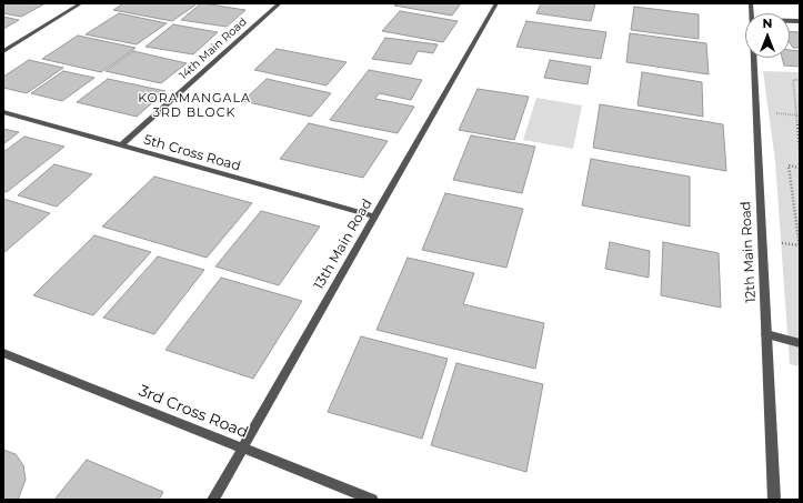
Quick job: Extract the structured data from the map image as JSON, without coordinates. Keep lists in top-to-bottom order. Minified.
{"streets":{"street":["14th Main Road","5th Cross Road","13th Main Road","12th Main Road","3rd Cross Road"]},"crossings":[["14th Main Road","5th Cross Road"],["5th Cross Road","13th Main Road"],["13th Main Road","3rd Cross Road"]],"districts":["KORAMANGALA 3RD BLOCK"],"north":"top"}
